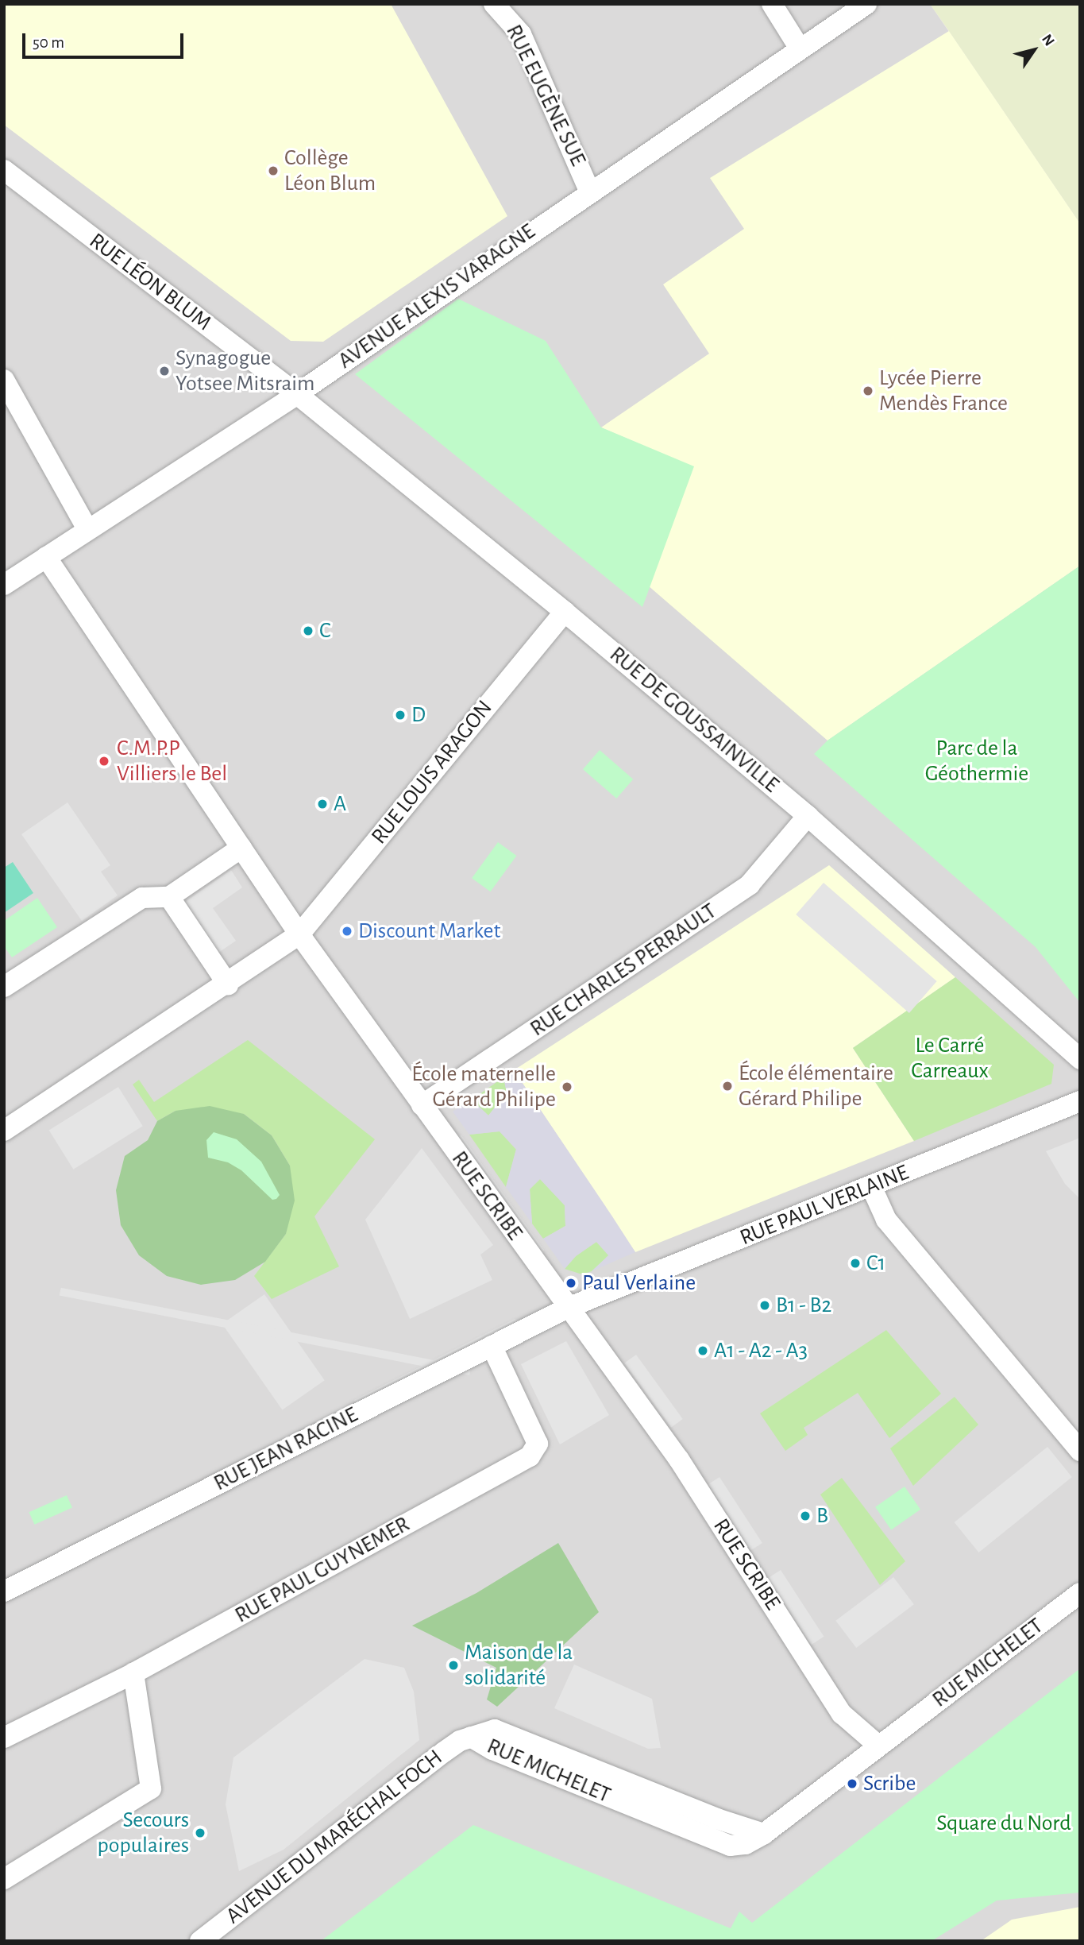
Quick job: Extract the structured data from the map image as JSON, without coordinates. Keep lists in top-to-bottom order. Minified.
{"streets":{"street":["RUE EUGÈNE SUE","RUE LÉON BLUM","AVENUE ALEXIS VARAGNE","RUE DE GOUSSAINVILLE","RUE LOUIS ARAGON","RUE CHARLES PERRAULT","RUE SCRIBE","RUE PAUL VERLAINE","RUE JEAN RACINE","RUE PAUL GUYNEMER","RUE MICHELET","AVENUE DU MARÉCHAL FOCH"]},"crossings":[["RUE EUGÈNE SUE","AVENUE ALEXIS VARAGNE"],["RUE LÉON BLUM","AVENUE ALEXIS VARAGNE"],["RUE LÉON BLUM","RUE DE GOUSSAINVILLE"],["AVENUE ALEXIS VARAGNE","RUE DE GOUSSAINVILLE"],["AVENUE ALEXIS VARAGNE","RUE SCRIBE"],["RUE DE GOUSSAINVILLE","RUE LOUIS ARAGON"],["RUE DE GOUSSAINVILLE","RUE CHARLES PERRAULT"],["RUE LOUIS ARAGON","RUE SCRIBE"],["RUE CHARLES PERRAULT","RUE SCRIBE"],["RUE SCRIBE","RUE PAUL VERLAINE"],["RUE SCRIBE","RUE JEAN RACINE"],["RUE SCRIBE","RUE MICHELET"],["RUE PAUL VERLAINE","RUE JEAN RACINE"],["RUE JEAN RACINE","RUE PAUL GUYNEMER"],["RUE MICHELET","AVENUE DU MARÉCHAL FOCH"]],"parks":["Parc de la Géothermie","Le Carré Carreaux","Square du Nord"],"places":["Collège Léon Blum","Synagogue Yotsee Mitsraim","Lycée Pierre Mendès France","C","D","C.M.P.P Villiers le Bel","A","Discount Market","École élémentaire Gérard Philipe","École maternelle Gérard Philipe","C1","Paul Verlaine","B1 - B2","A1 - A2 - A3","B","Maison de la solidarité","Scribe","Secours populaires"],"scale_bar":"50 m","north":"top right"}
